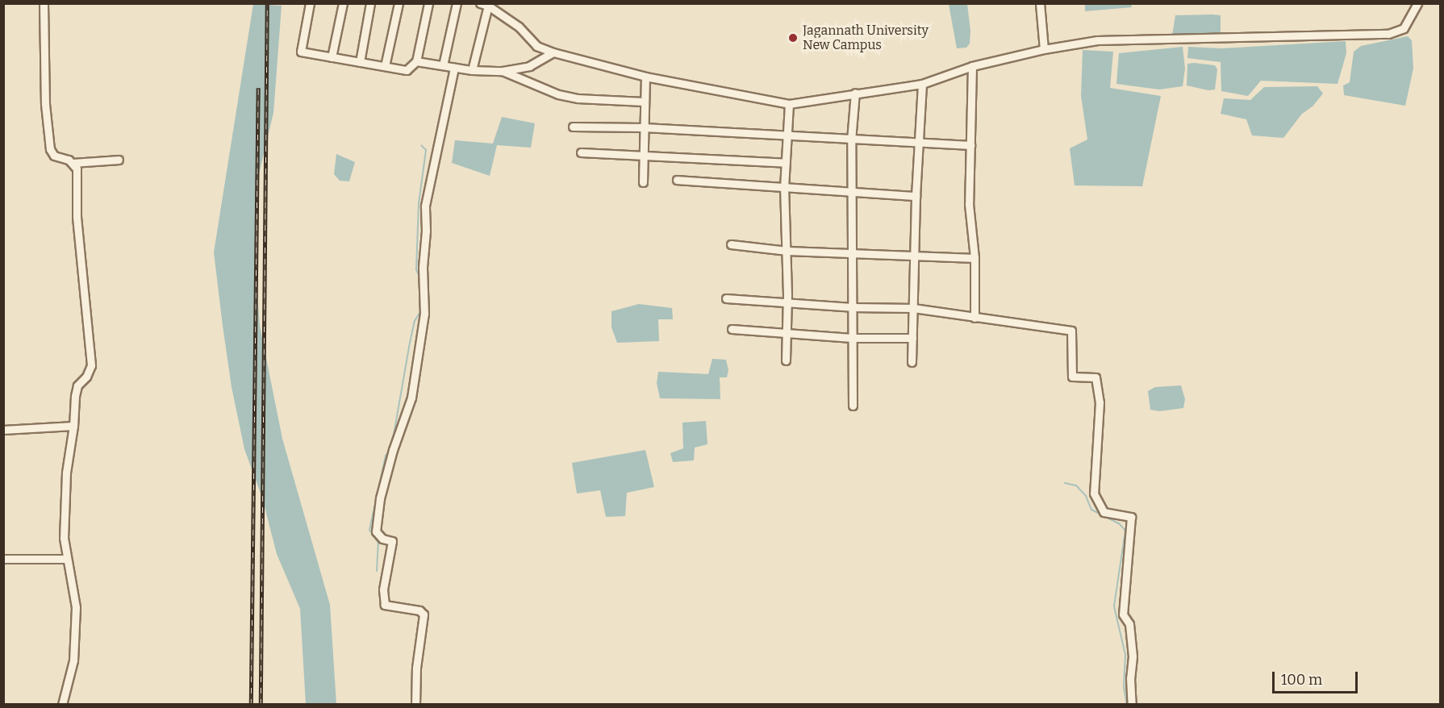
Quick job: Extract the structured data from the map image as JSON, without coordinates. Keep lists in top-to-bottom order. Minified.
{"places":["Jagannath University New Campus"],"scale_bar":"100 m"}
